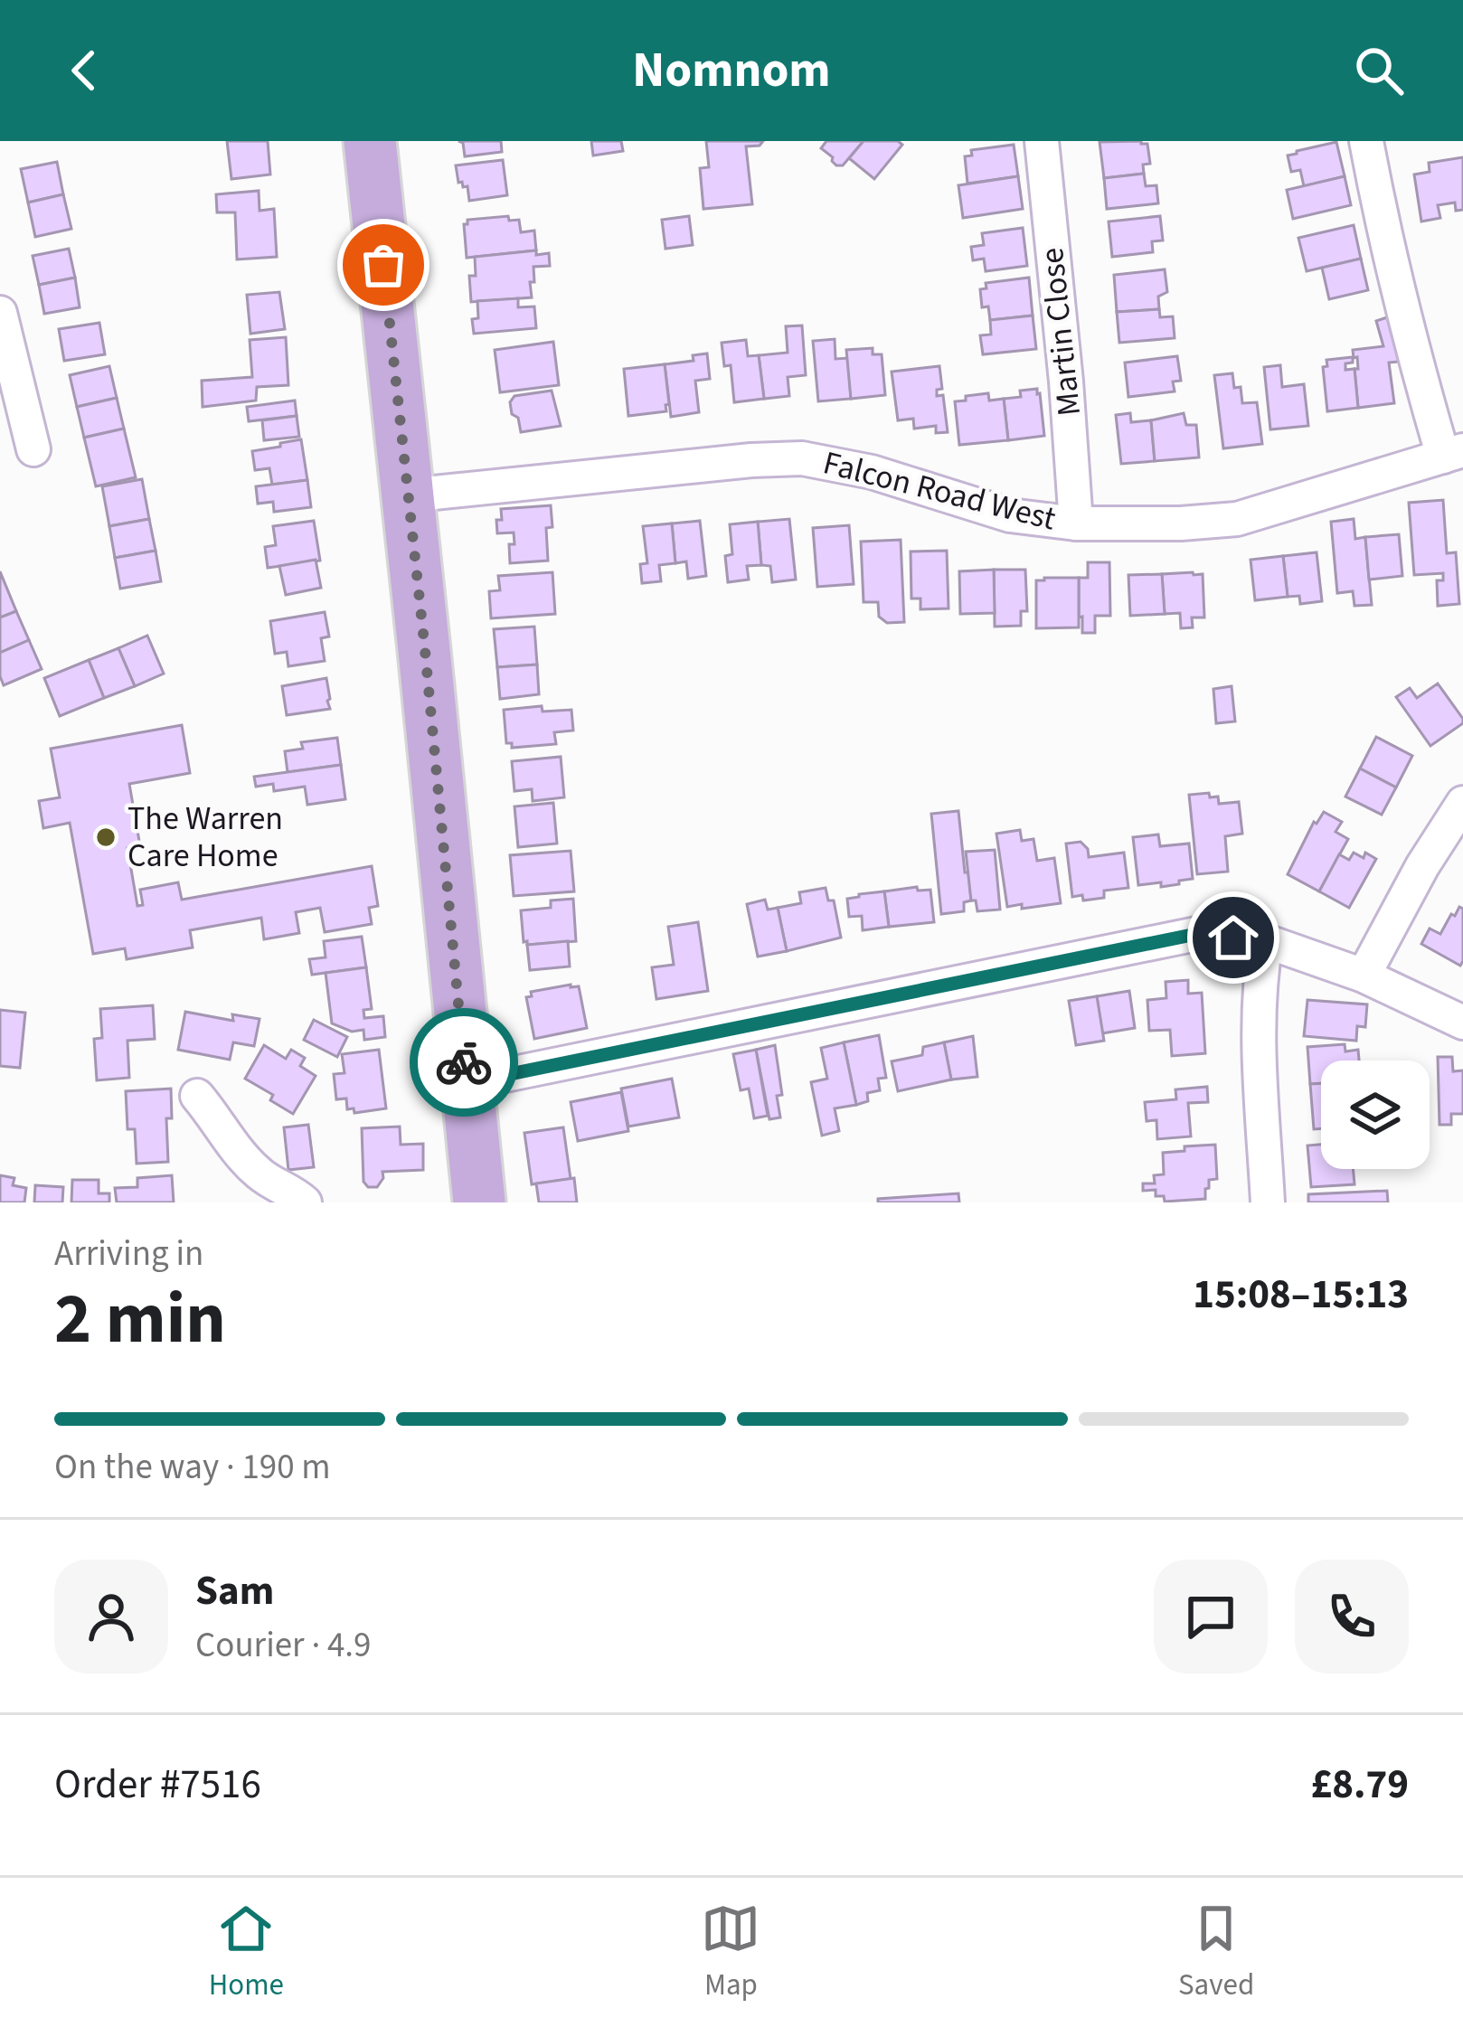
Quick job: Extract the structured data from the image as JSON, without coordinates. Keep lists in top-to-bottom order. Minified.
{"streets":{"street":["Martin Close","Falcon Road West"]},"crossings":[["Martin Close","Falcon Road West"]],"places":["The Warren Care Home"],"page":{"header":"Nomnom","heading":["2 min","Arriving in","15:08–15:13"],"panel":["Sam","Courier · 4.9","Order #7516","£8.79"],"bar":"On the way · 190 m","tabs":["Home","Map","Saved"]}}
